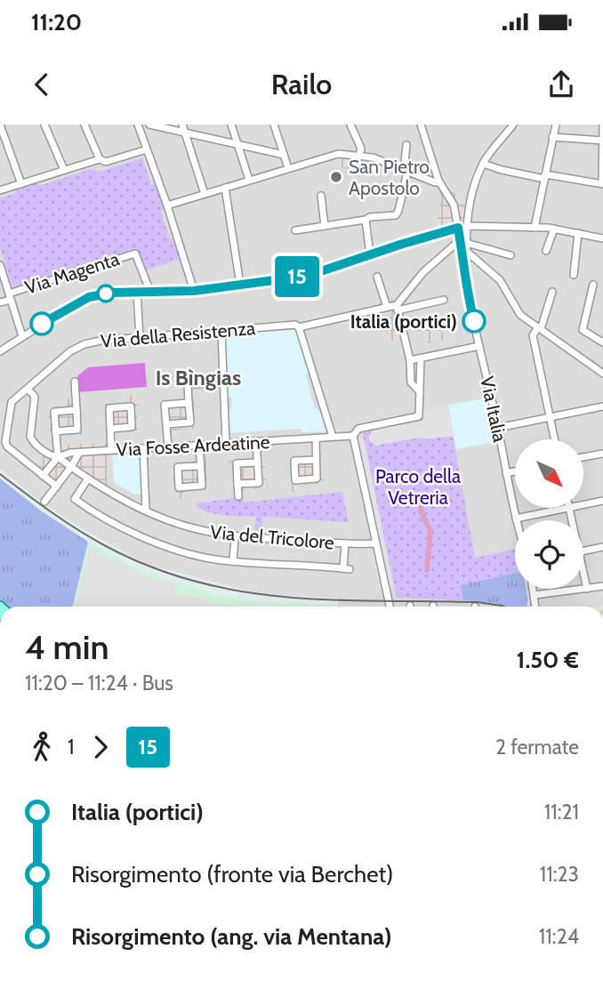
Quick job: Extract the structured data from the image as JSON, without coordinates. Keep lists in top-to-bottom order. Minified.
{"streets":{"street":["Via Magenta","Via della Resistenza","Via Italia","Via Fosse Ardeatine","Via del Tricolore"]},"districts":["Is Bìngias"],"parks":["Parco della Vetreria"],"places":["San Pietro Apostolo","Italia (portici)"],"lines":["bus line 15"],"north":"bottom right","page":{"status":"11:20","header":"Railo","on_map":"15","heading":["4 min","11:20 – 11:24 · Bus","1.50 €"],"legs":["1","15","2 fermate"],"list":[{"name":"Italia (portici)","value":"11:21"},{"name":"Risorgimento (fronte via Berchet)","value":"11:23"},{"name":"Risorgimento (ang. via Mentana)","value":"11:24"}]}}
